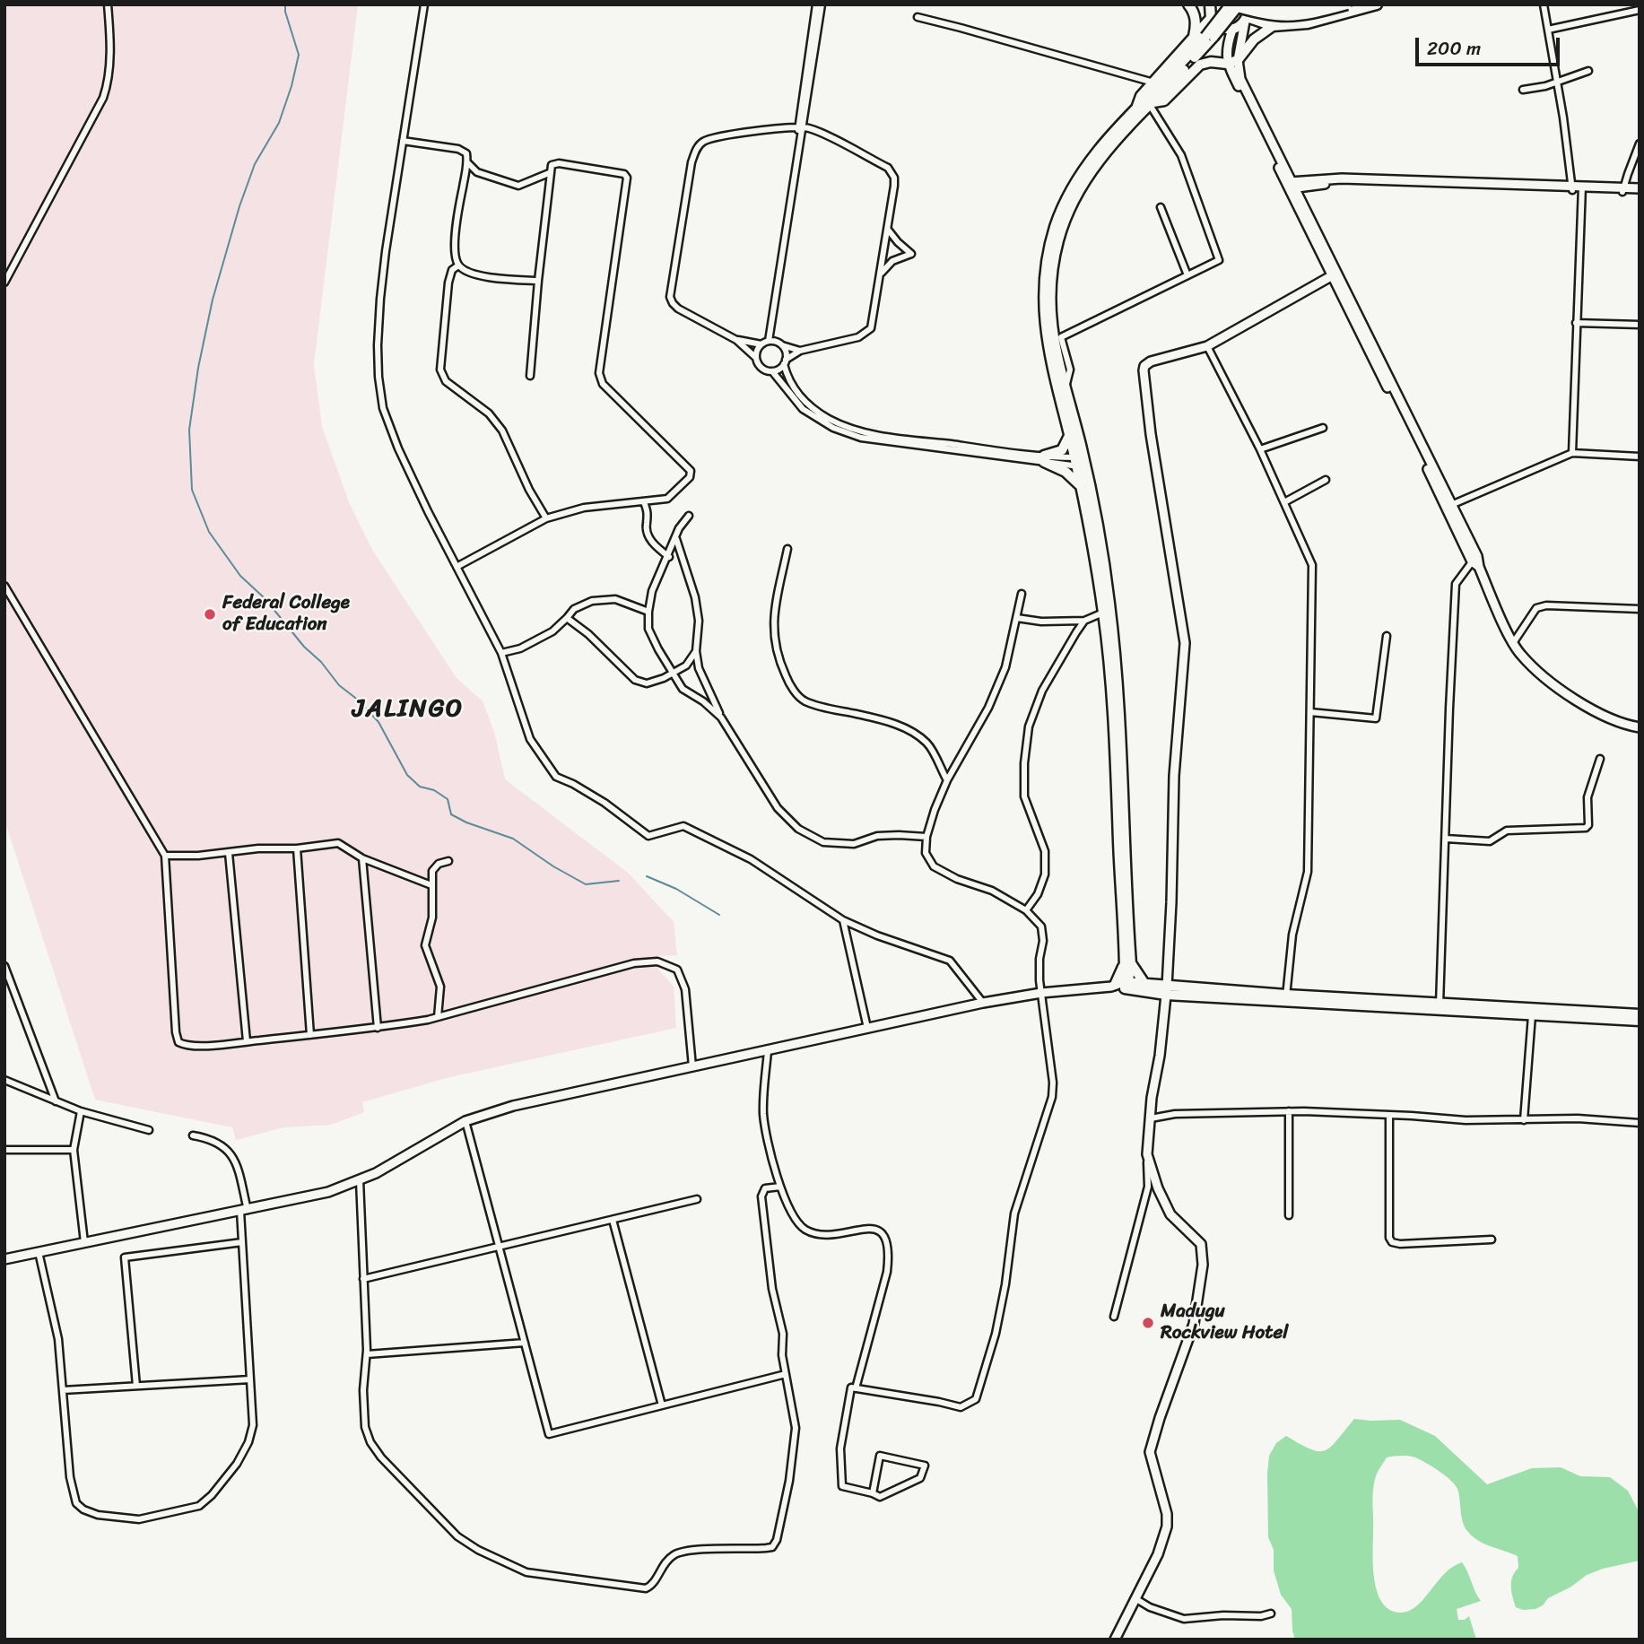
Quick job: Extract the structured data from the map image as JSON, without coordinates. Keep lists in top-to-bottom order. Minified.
{"districts":["JALINGO"],"places":["Federal College of Education","Madugu Rockview Hotel"],"scale_bar":"200 m"}
